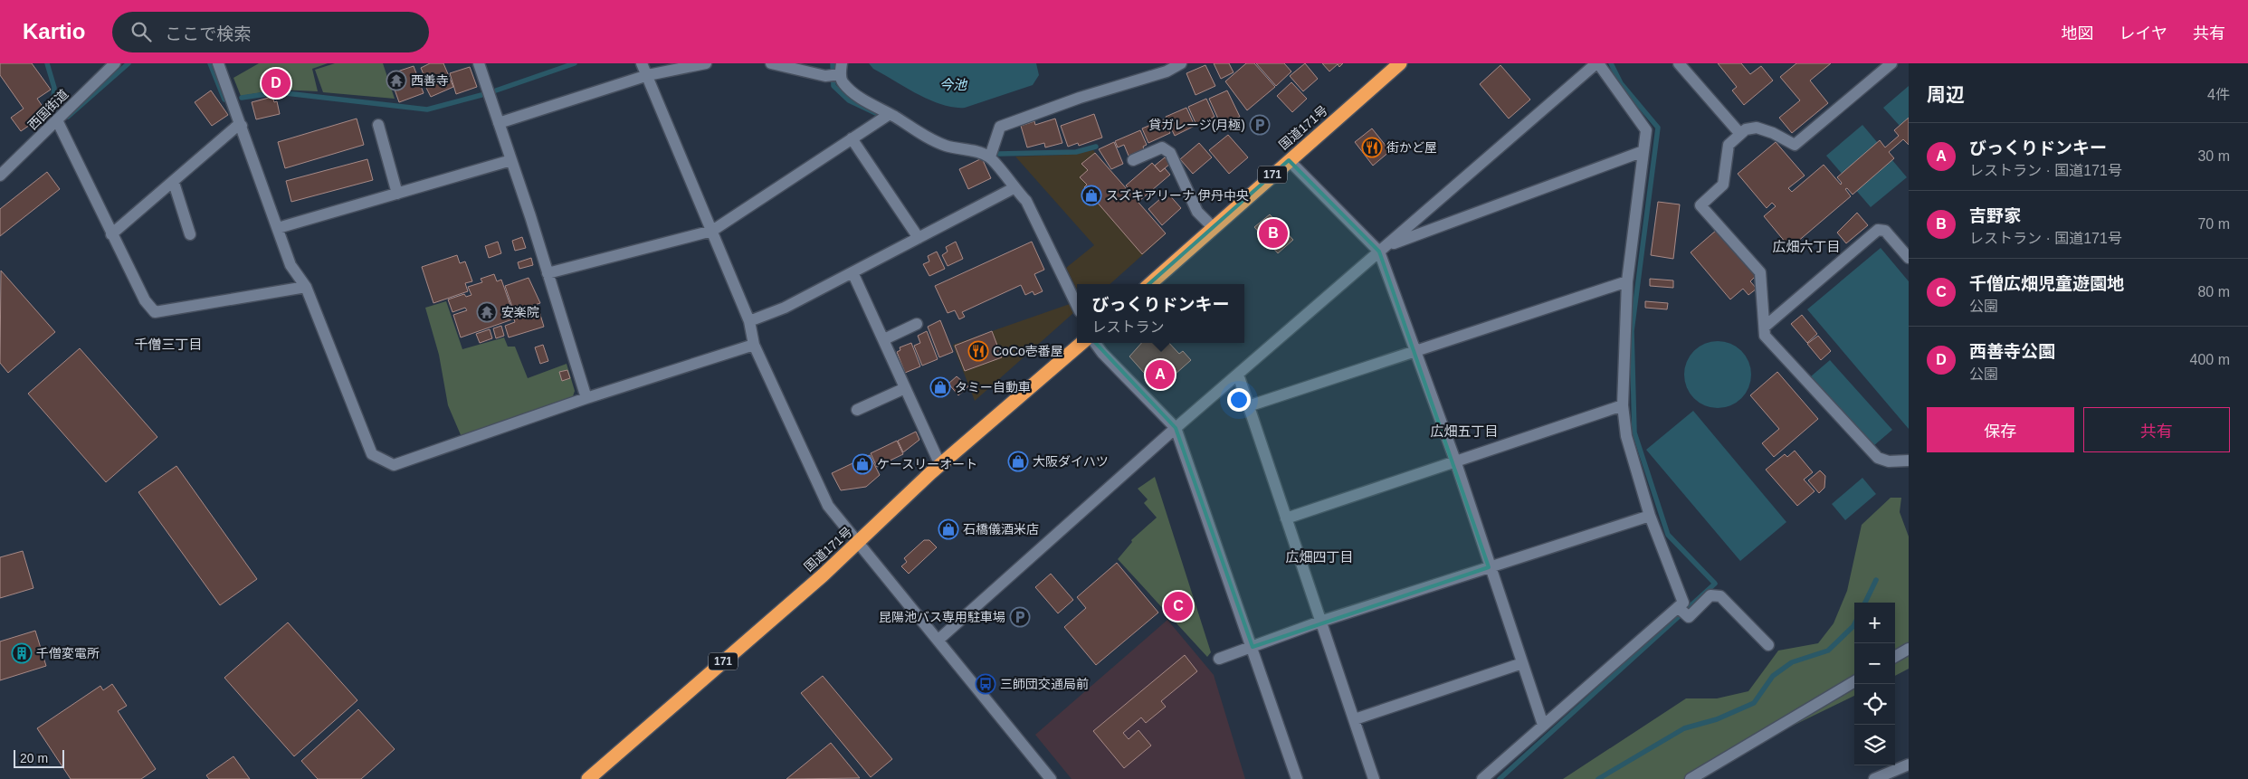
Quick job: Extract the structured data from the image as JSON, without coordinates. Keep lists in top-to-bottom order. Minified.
{"streets":{"highway":["国道171号","171"],"street":["西国街道"]},"districts":["広畑六丁目","千僧三丁目","広畑五丁目","広畑四丁目"],"water":["今池"],"places":{"temple":["西善寺","安楽院"],"parking":["貸ガレージ(月極)","昆陽池バス専用駐車場"],"restaurant":["街かど屋","CoCo壱番屋"],"shop":["スズキアリーナ 伊丹中央","タミー自動車","大阪ダイハツ","ケースリーオート","石橋儀酒米店"],"building":["千僧変電所"],"bus stop":["三師団交通局前"]},"scale_bar":"20 m","page":{"header":"Kartio","search":"ここで検索","nav":["地図","レイヤ","共有"],"heading":["周辺","4件"],"pins":["D","B","A","C"],"list":[{"mark":"A","name":"びっくりドンキー","note":"レストラン · 国道171号","value":"30 m"},{"mark":"B","name":"吉野家","note":"レストラン · 国道171号","value":"70 m"},{"mark":"C","name":"千僧広畑児童遊園地","note":"公園","value":"80 m"},{"mark":"D","name":"西善寺公園","note":"公園","value":"400 m"}],"popup":["びっくりドンキー","レストラン"],"buttons":["保存","共有"],"map_buttons":["+","−"],"scale":"20 m"}}
